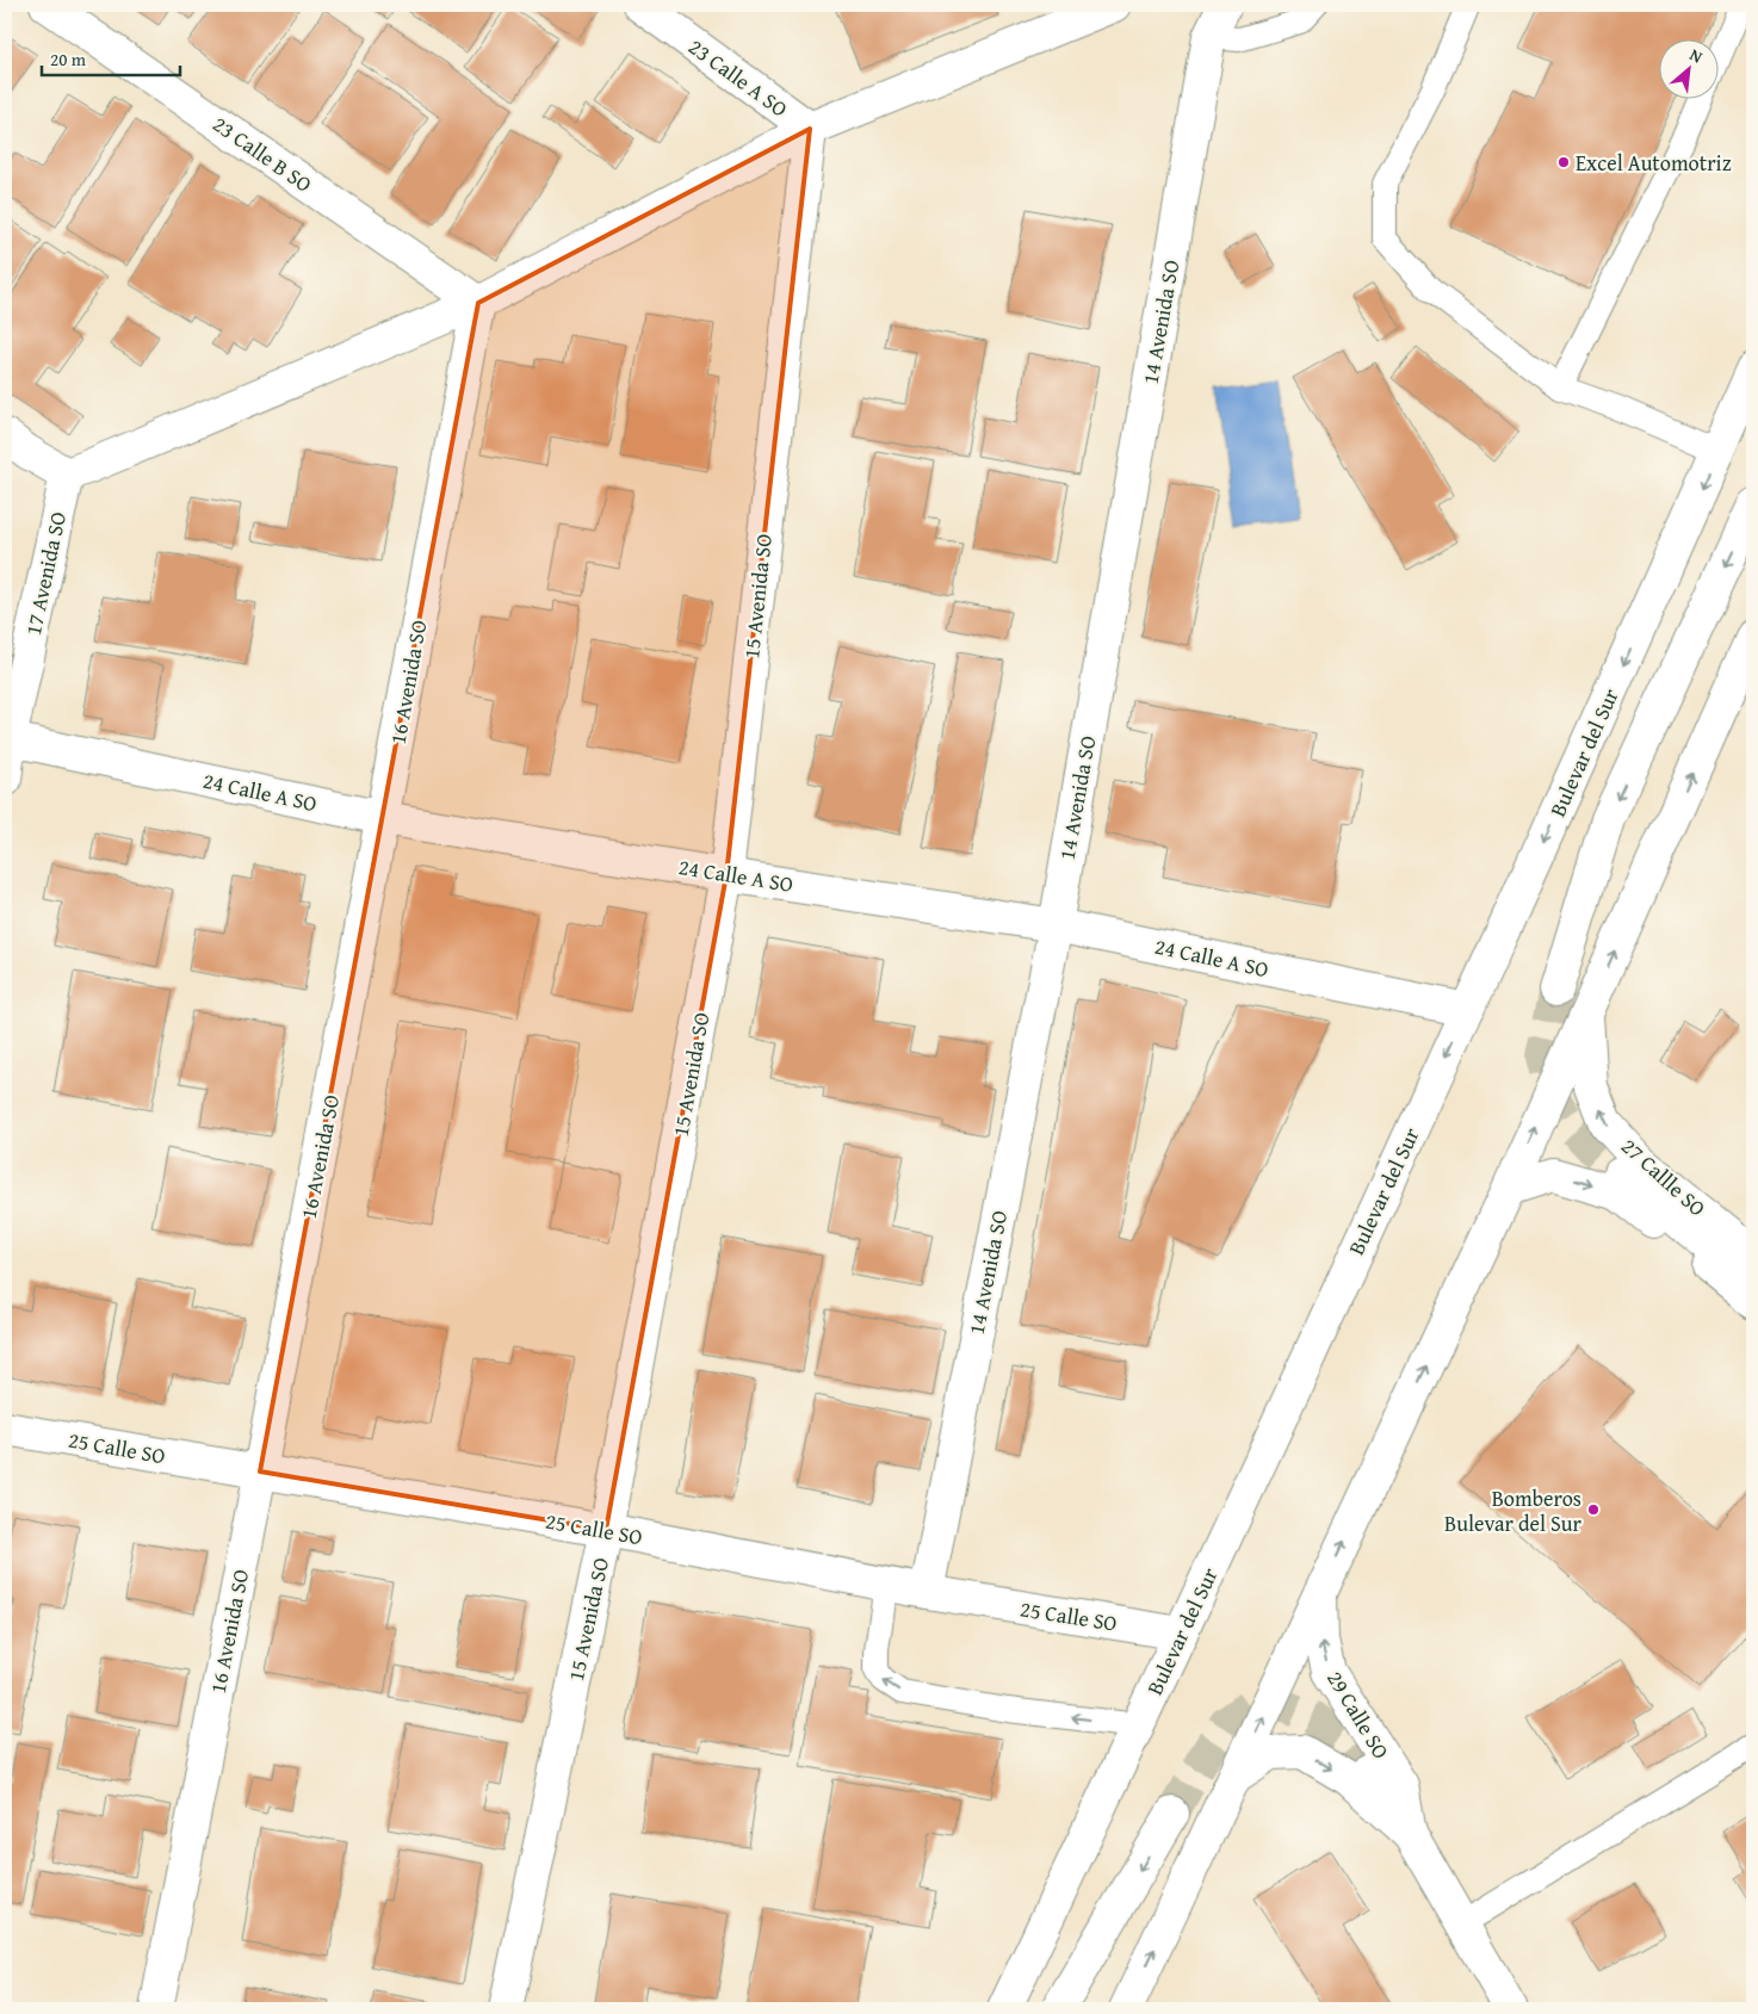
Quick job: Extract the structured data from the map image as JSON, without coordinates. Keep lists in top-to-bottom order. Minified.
{"streets":{"main road":["23 Calle A SO","23 Calle B SO","14 Avenida SO","17 Avenida SO","15 Avenida SO","16 Avenida SO","Bulevar del Sur","24 Calle A SO","27 Callle SO","25 Calle SO","29 Calle SO"]},"crossings":[["23 Calle A SO","15 Avenida SO"],["23 Calle B SO","16 Avenida SO"],["14 Avenida SO","24 Calle A SO"],["14 Avenida SO","25 Calle SO"],["17 Avenida SO","24 Calle A SO"],["15 Avenida SO","24 Calle A SO"],["15 Avenida SO","25 Calle SO"],["16 Avenida SO","24 Calle A SO"],["16 Avenida SO","25 Calle SO"],["Bulevar del Sur","24 Calle A SO"],["Bulevar del Sur","25 Calle SO"]],"places":["Excel Automotriz","Bomberos Bulevar del Sur"],"scale_bar":"20 m","north":"top right"}
